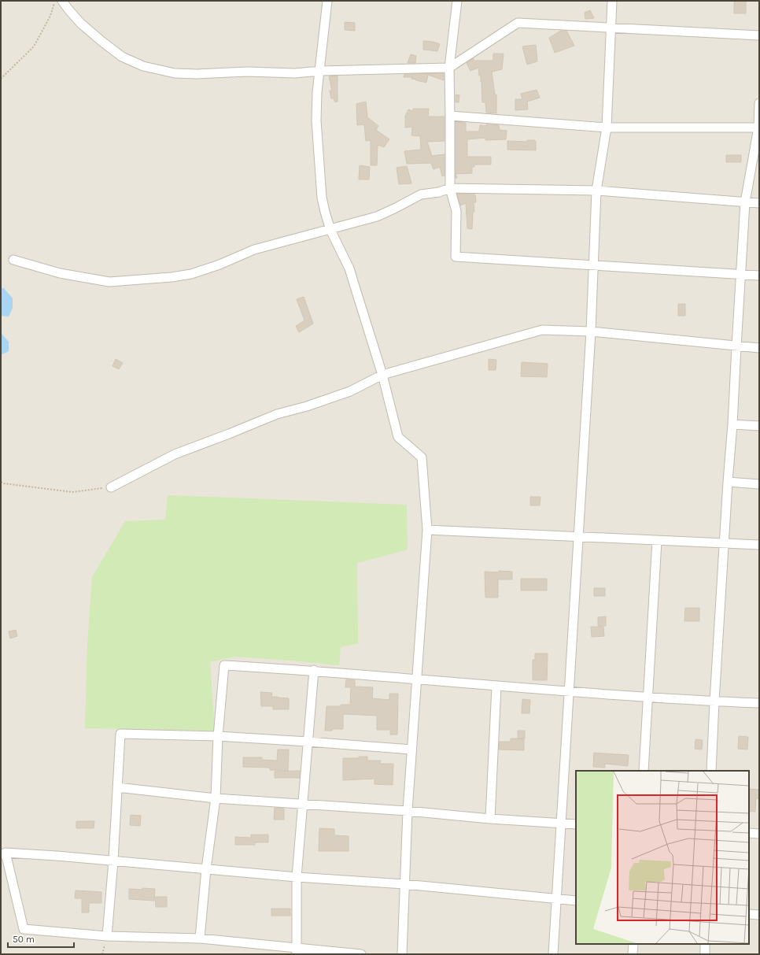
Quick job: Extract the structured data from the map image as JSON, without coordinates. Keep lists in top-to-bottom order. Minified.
{"scale_bar":"50 m"}
